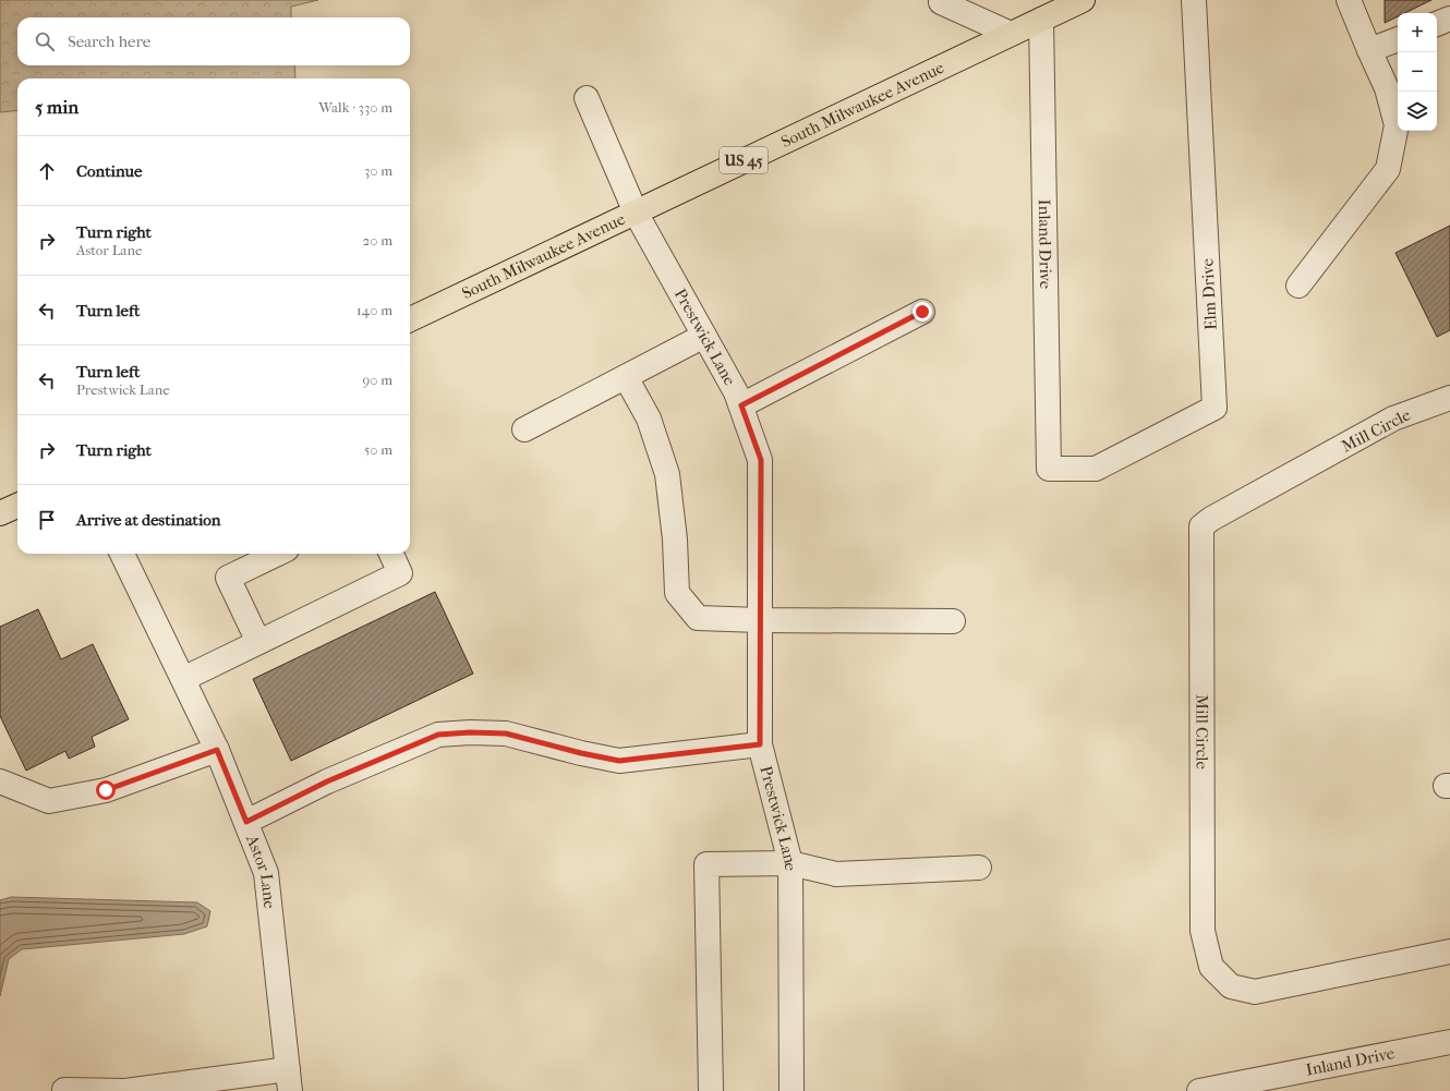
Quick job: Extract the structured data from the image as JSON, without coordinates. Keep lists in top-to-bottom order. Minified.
{"streets":{"main road":["South Milwaukee Avenue","US 45"],"street":["Inland Drive","Elm Drive","Prestwick Lane","Mill Circle","Astor Lane"]},"crossings":[["South Milwaukee Avenue","Inland Drive"],["South Milwaukee Avenue","Prestwick Lane"],["Inland Drive","Elm Drive"]],"page":{"map_buttons":["+","−"],"search":"Search here","heading":["5 min","Walk · 330 m"],"list":[["Continue","30 m"],["Turn right","Astor Lane","20 m"],["Turn left","140 m"],["Turn left","Prestwick Lane","90 m"],["Turn right","50 m"],"Arrive at destination"]}}
